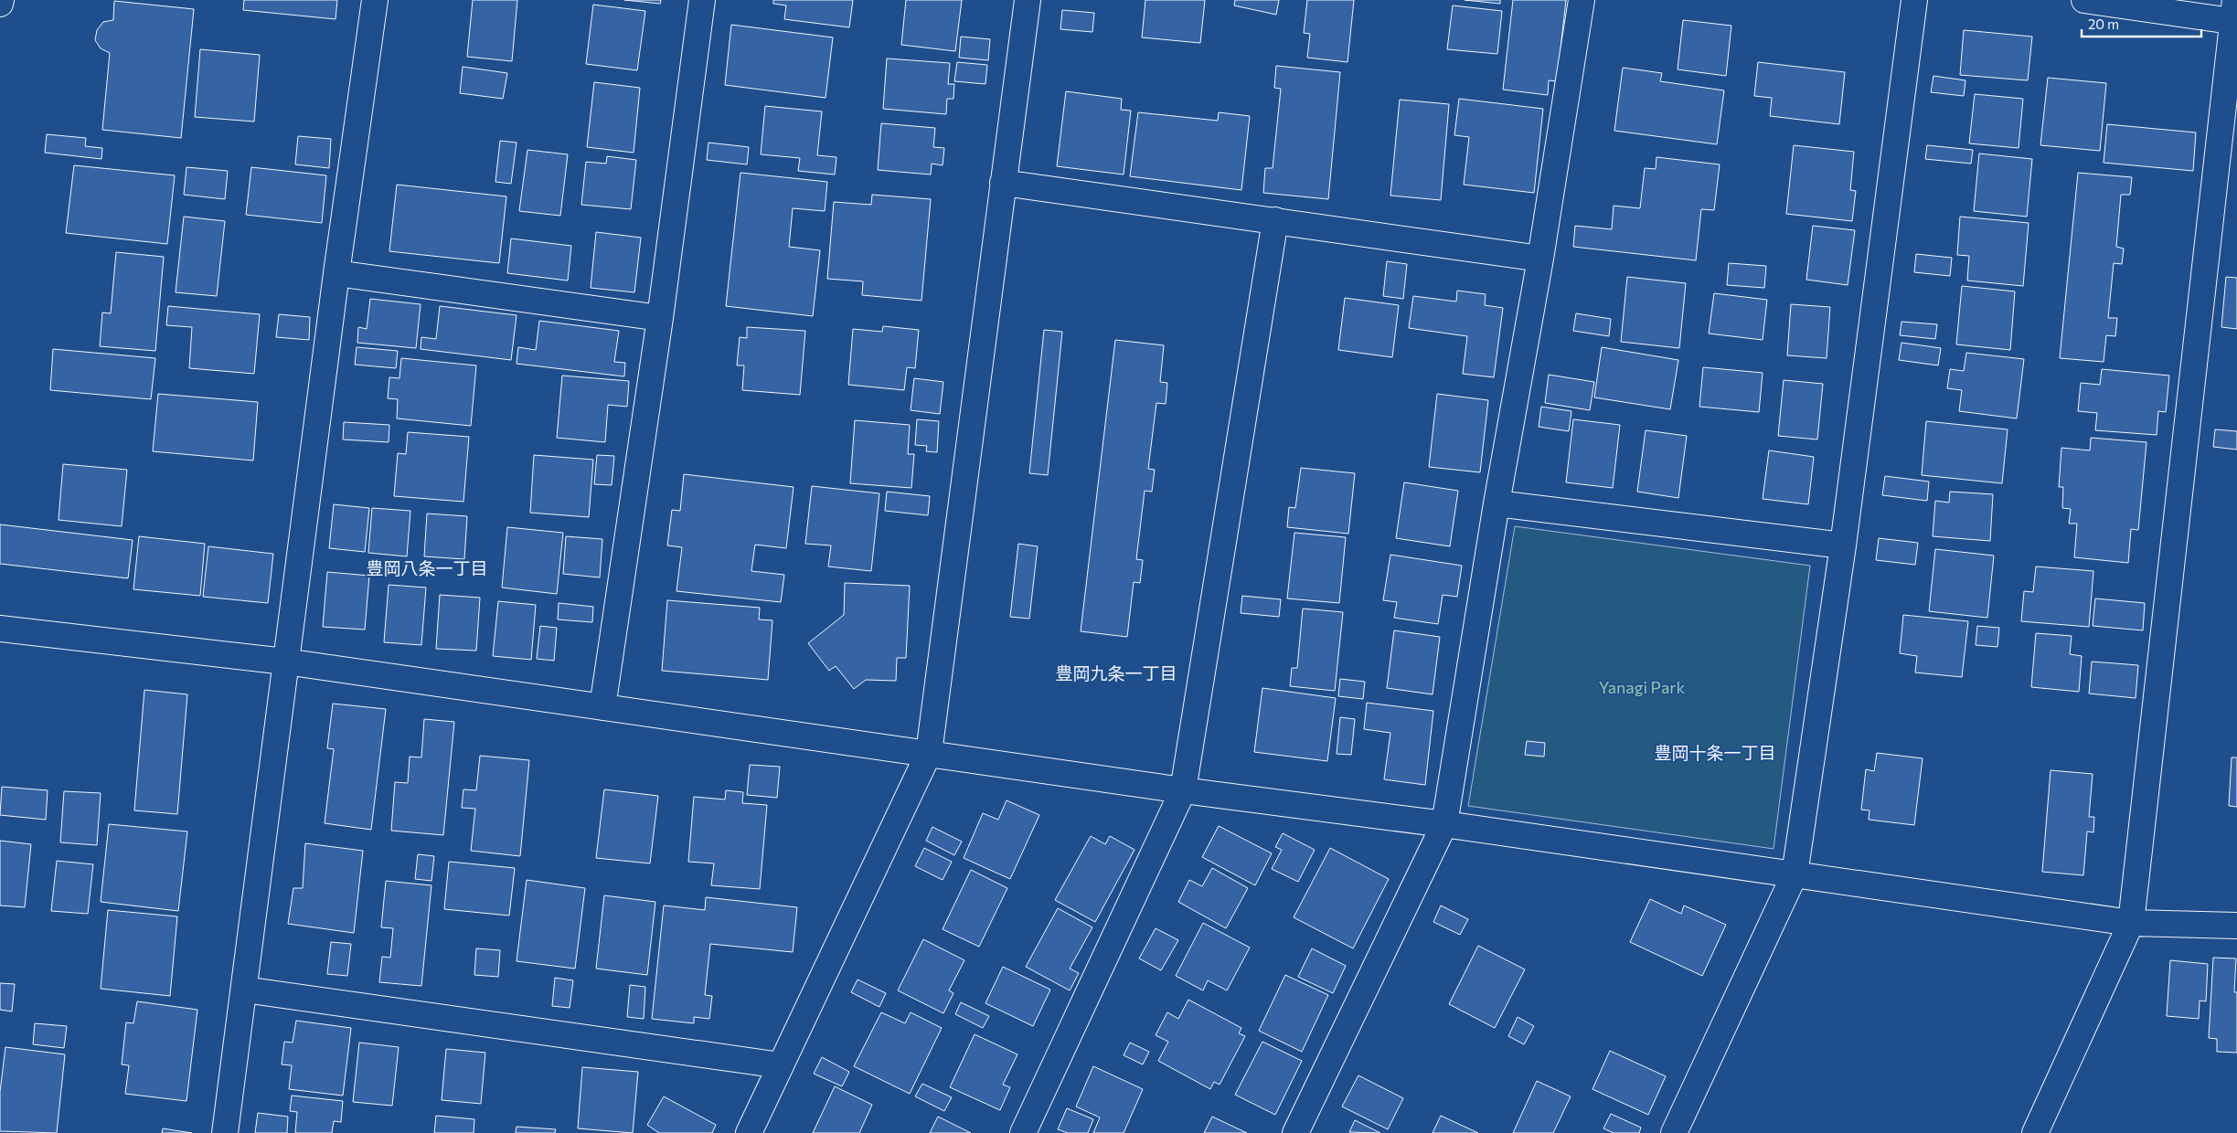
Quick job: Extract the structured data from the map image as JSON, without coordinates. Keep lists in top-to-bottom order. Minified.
{"districts":["豊岡八条一丁目","豊岡九条一丁目","豊岡十条一丁目"],"parks":["Yanagi Park"],"scale_bar":"20 m"}
